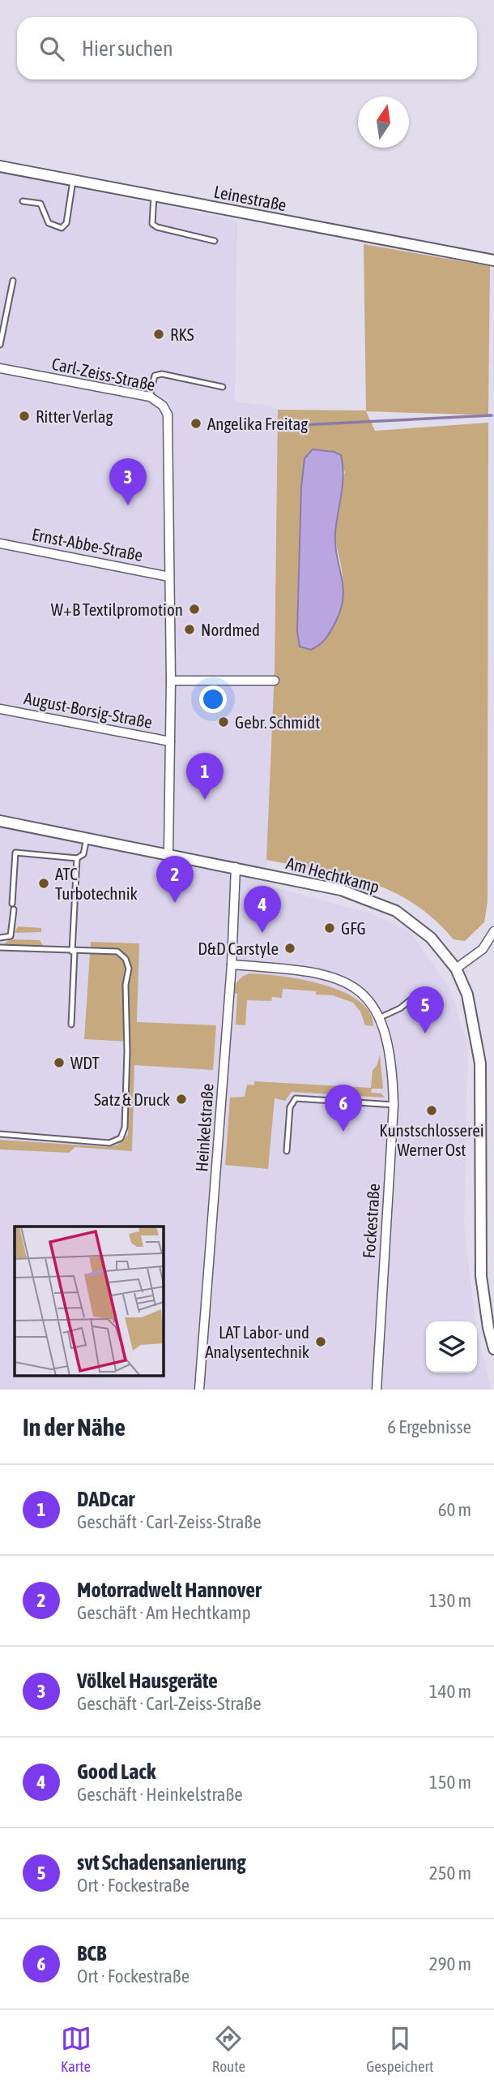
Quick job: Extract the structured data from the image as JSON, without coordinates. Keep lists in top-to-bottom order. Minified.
{"streets":{"street":["Leinestraße","Carl-Zeiss-Straße","Ernst-Abbe-Straße","August-Borsig-Straße","Am Hechtkamp","Heinkelstraße","Fockestraße"]},"crossings":[["Carl-Zeiss-Straße","Ernst-Abbe-Straße"],["Carl-Zeiss-Straße","August-Borsig-Straße"],["Carl-Zeiss-Straße","Am Hechtkamp"],["Am Hechtkamp","Heinkelstraße"],["Heinkelstraße","Fockestraße"]],"places":["RKS","Ritter Verlag","Angelika Freitag","W+B Textilpromotion","Nordmed","Gebr. Schmidt","ATC Turbotechnik","GFG","D&D Carstyle","WDT","Satz & Druck","Kunstschlosserei Werner Ost","LAT Labor- und Analysentechnik"],"north":"top","page":{"search":"Hier suchen","pins":["3","1","2","4","5","6"],"heading":["In der Nähe","6 Ergebnisse"],"list":[{"mark":"1","name":"DADcar","note":"Geschäft · Carl-Zeiss-Straße","value":"60 m"},{"mark":"2","name":"Motorradwelt Hannover","note":"Geschäft · Am Hechtkamp","value":"130 m"},{"mark":"3","name":"Völkel Hausgeräte","note":"Geschäft · Carl-Zeiss-Straße","value":"140 m"},{"mark":"4","name":"Good Lack","note":"Geschäft · Heinkelstraße","value":"150 m"},{"mark":"5","name":"svt Schadensanierung","note":"Ort · Fockestraße","value":"250 m"},{"mark":"6","name":"BCB","note":"Ort · Fockestraße","value":"290 m"}],"nav":["Karte","Route","Gespeichert"]}}
